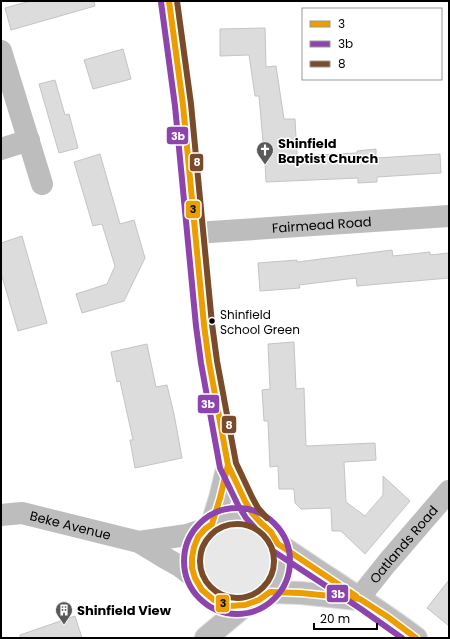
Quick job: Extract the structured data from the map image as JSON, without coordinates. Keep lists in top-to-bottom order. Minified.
{"streets":{"main road":["Fairmead Road","Beke Avenue","Oatlands Road"]},"places":{"church":["Shinfield Baptist Church"],"other":["Shinfield School Green"],"building":["Shinfield View"]},"lines":["transit line 3","transit line 8","transit line 3b"],"legend":["3","3b","8"],"scale_bar":"20 m"}
